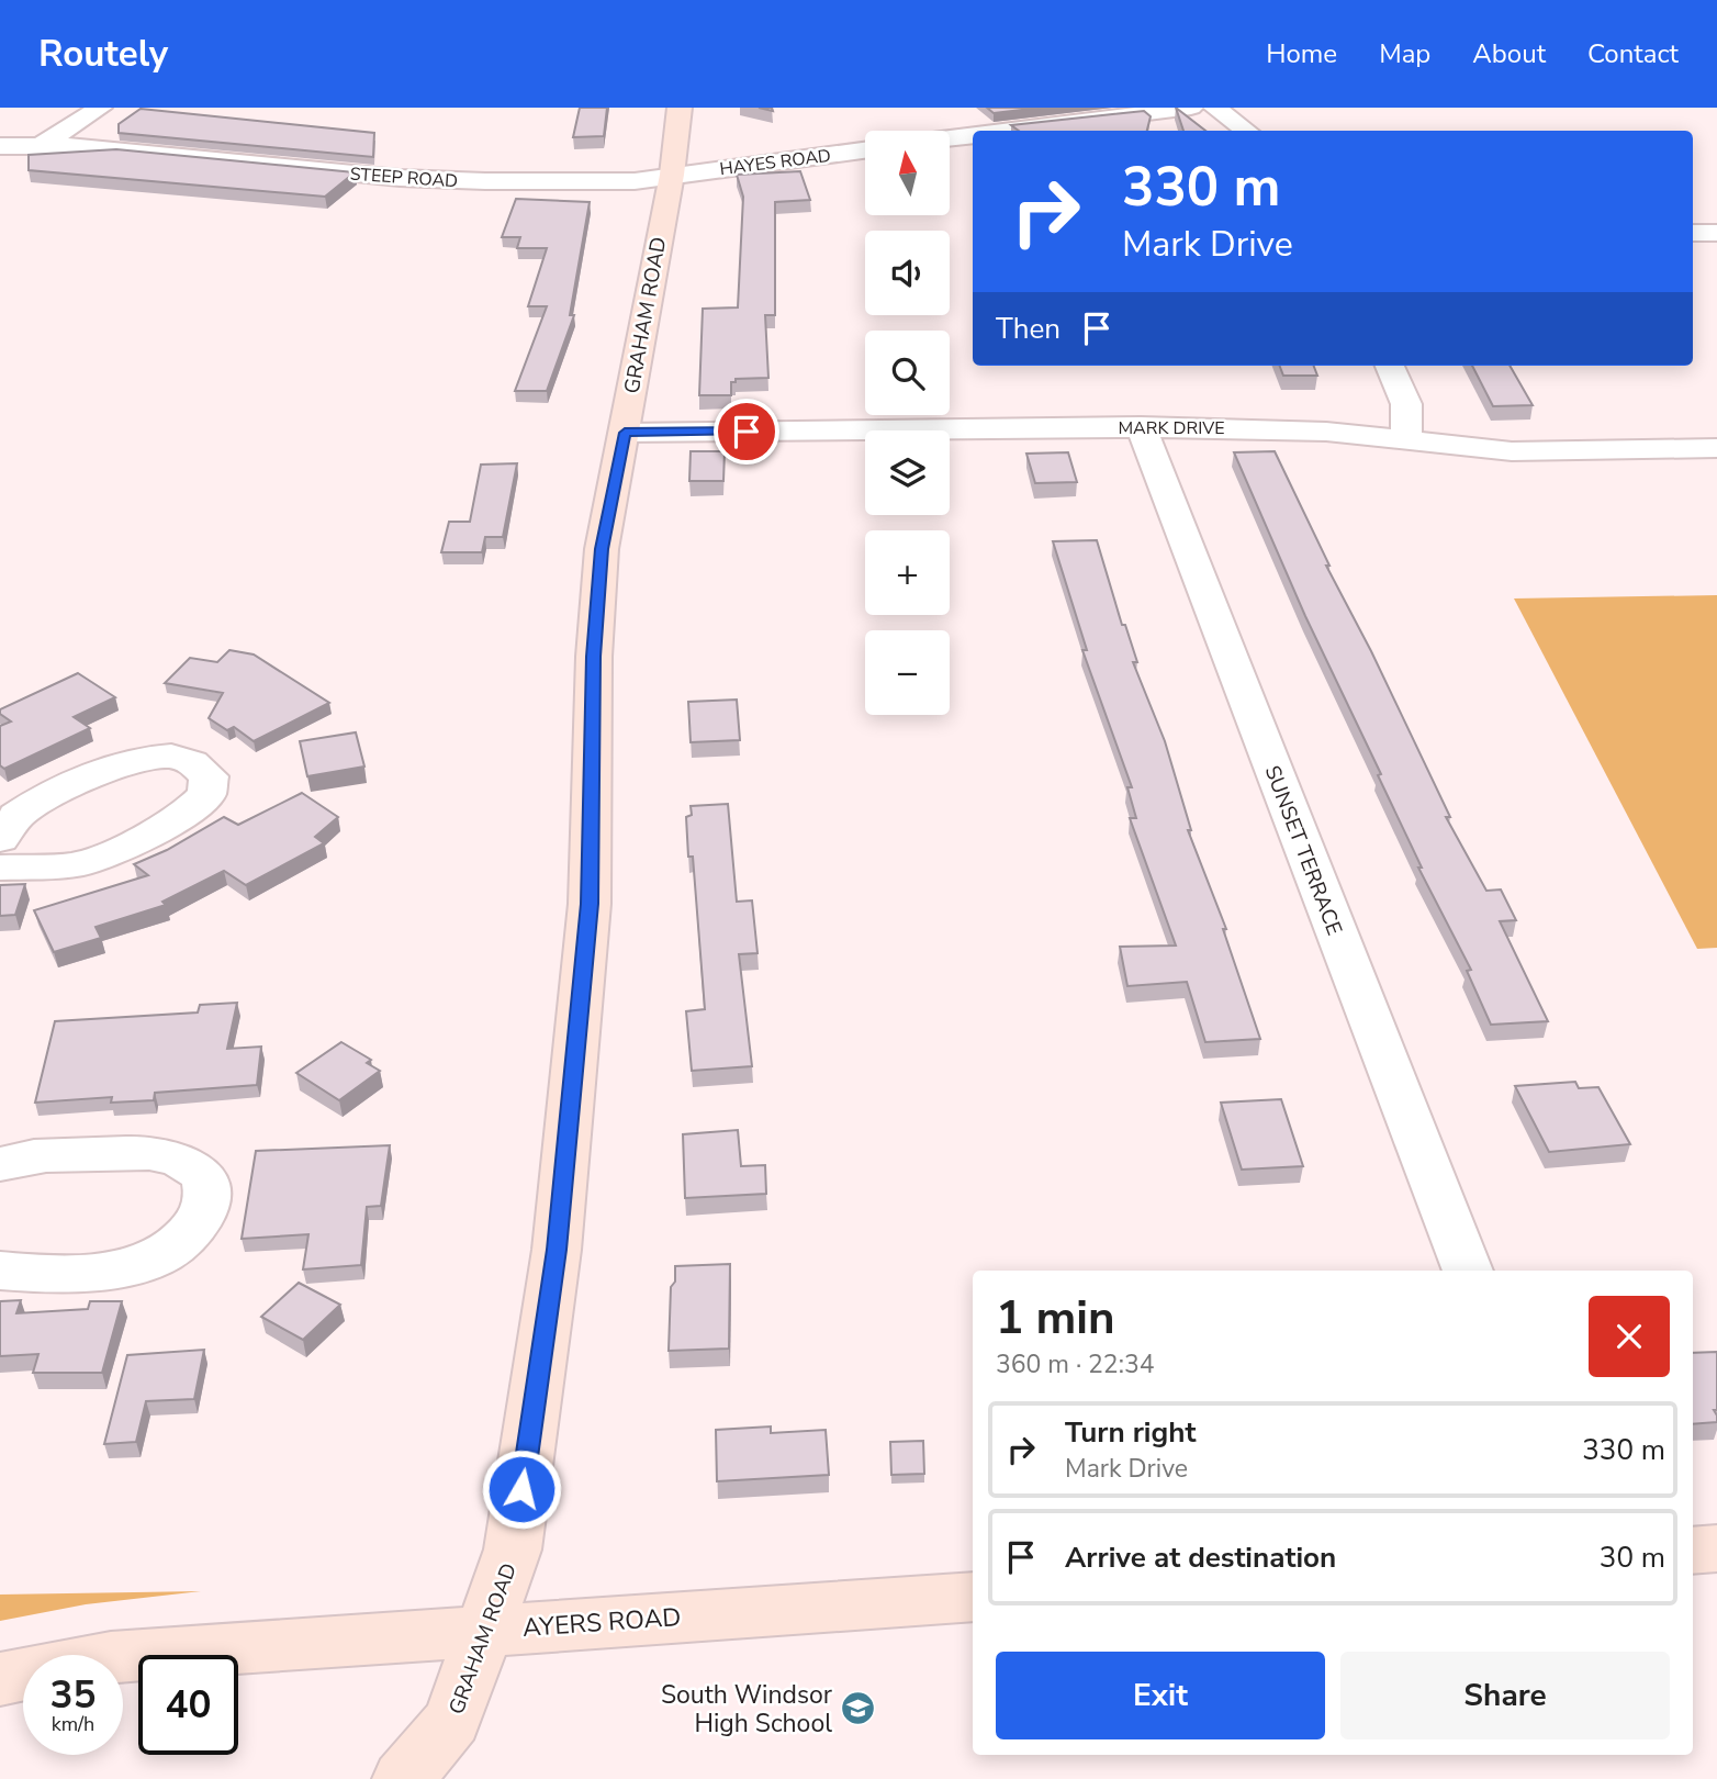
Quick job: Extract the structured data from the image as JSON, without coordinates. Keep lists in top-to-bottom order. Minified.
{"streets":{"street":["HAYES ROAD","STEEP ROAD","GRAHAM ROAD","MARK DRIVE","SUNSET TERRACE","AYERS ROAD"]},"crossings":[["HAYES ROAD","STEEP ROAD"],["HAYES ROAD","GRAHAM ROAD"],["STEEP ROAD","GRAHAM ROAD"],["GRAHAM ROAD","MARK DRIVE"],["GRAHAM ROAD","AYERS ROAD"],["MARK DRIVE","SUNSET TERRACE"]],"places":{"school or university":["South Windsor High School"]},"north":"top","page":{"header":"Routely","nav":["Home","Map","About","Contact"],"map_buttons":["+","−"],"turn":["330 m","Mark Drive"],"then":"Then","heading":["1 min","360 m · 22:34"],"list":[{"name":"Turn right","note":"Mark Drive","value":"330 m"},{"name":"Arrive at destination","value":"30 m"}],"buttons":["Exit","Share"],"speed":"35 km/h","limit":"40"}}
